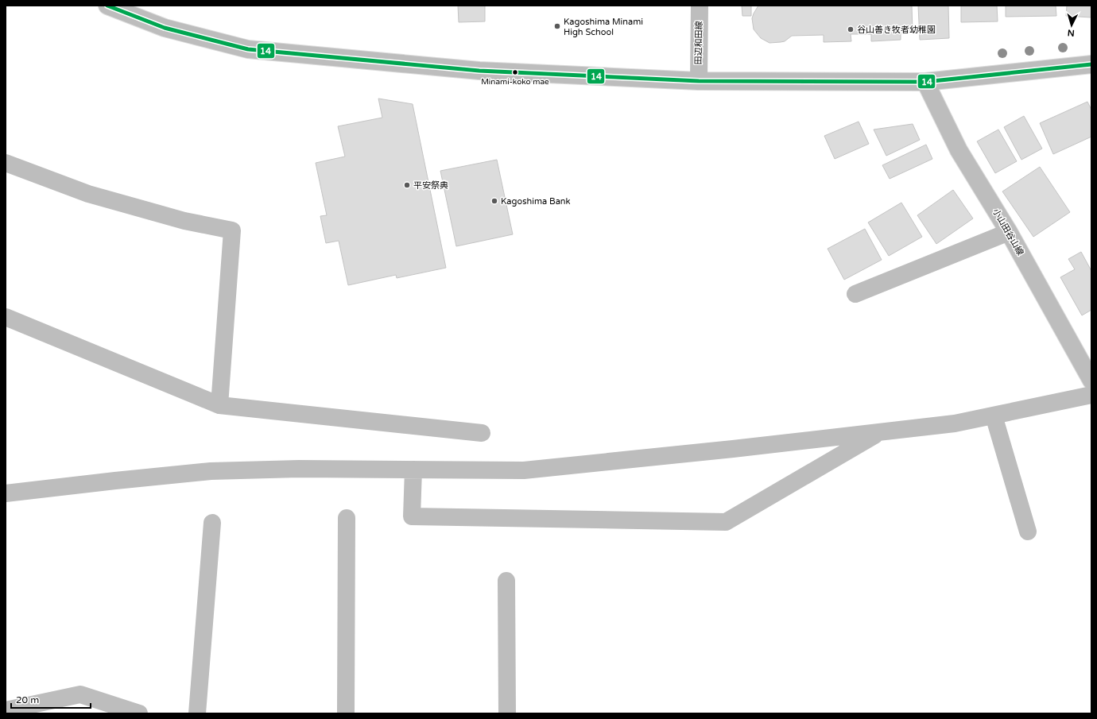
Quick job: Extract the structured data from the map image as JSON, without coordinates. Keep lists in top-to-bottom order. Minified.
{"streets":{"street":["田辺和田線","小山田谷山線"]},"places":["Kagoshima Minami High School","谷山善き牧者幼稚園","Minami-koko mae","平安祭典","Kagoshima Bank"],"lines":["transit line 14"],"scale_bar":"20 m","north":"bottom"}
